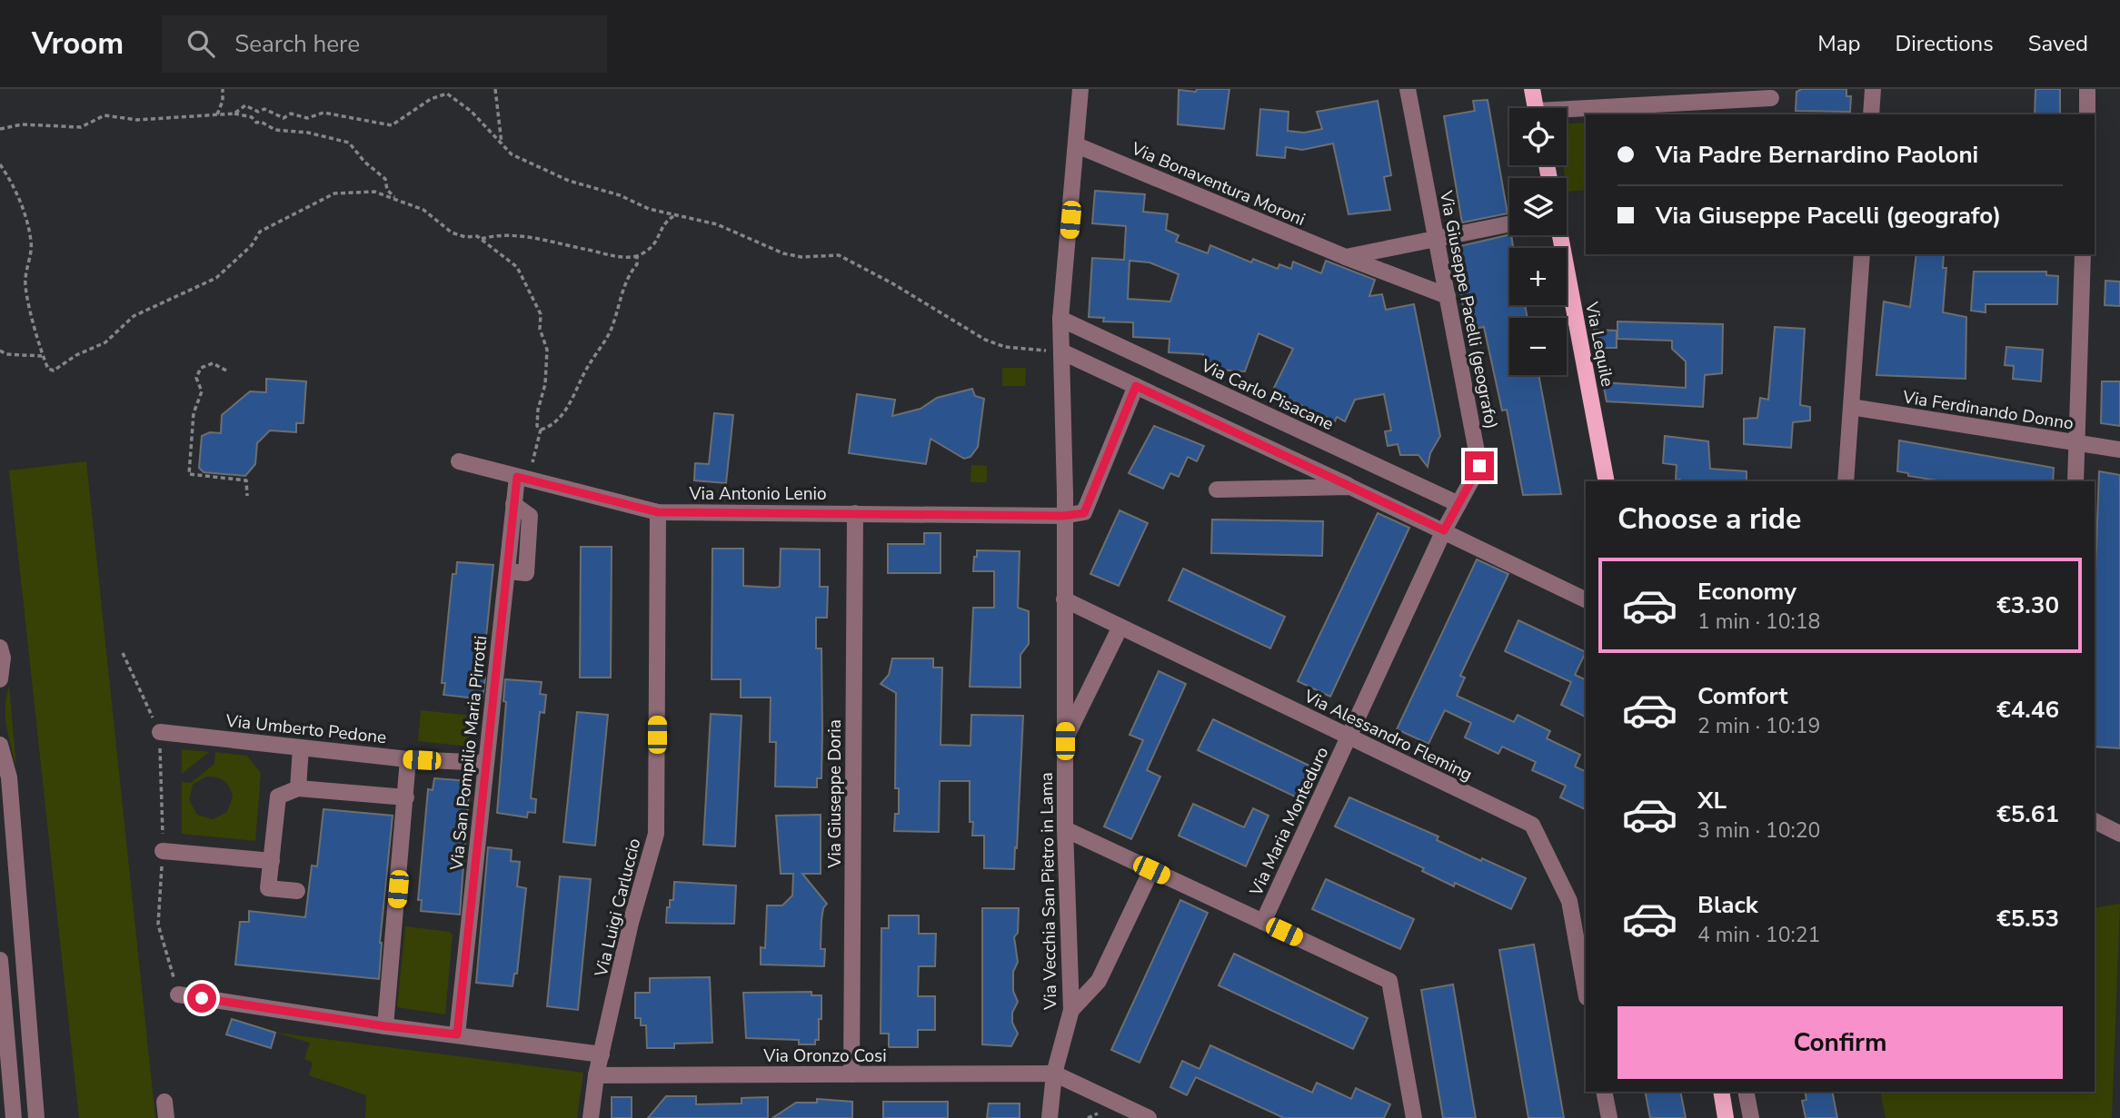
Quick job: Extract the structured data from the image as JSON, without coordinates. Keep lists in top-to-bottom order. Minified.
{"streets":{"main road":["Via Lequile"],"street":["Via Bonaventura Moroni","Via Giuseppe Pacelli (geografo)","Via Carlo Pisacane","Via Ferdinando Donno","Via Antonio Lenio","Via Umberto Pedone","Via Alessandro Fleming","Via San Pompilio Maria Pirrotti","Via Giuseppe Doria","Via Maria Monteduro","Via Vecchia San Pietro in Lama","Via Luigi Carluccio","Via Oronzo Cosi"]},"crossings":[["Via Bonaventura Moroni","Via Giuseppe Pacelli (geografo)"],["Via Bonaventura Moroni","Via Vecchia San Pietro in Lama"],["Via Giuseppe Pacelli (geografo)","Via Carlo Pisacane"],["Via Giuseppe Pacelli (geografo)","Via Maria Monteduro"],["Via Carlo Pisacane","Via Vecchia San Pietro in Lama"],["Via Antonio Lenio","Via San Pompilio Maria Pirrotti"],["Via Antonio Lenio","Via Giuseppe Doria"],["Via Antonio Lenio","Via Vecchia San Pietro in Lama"],["Via Antonio Lenio","Via Luigi Carluccio"],["Via Umberto Pedone","Via San Pompilio Maria Pirrotti"],["Via Alessandro Fleming","Via Maria Monteduro"],["Via Alessandro Fleming","Via Vecchia San Pietro in Lama"],["Via Giuseppe Doria","Via Oronzo Cosi"],["Via Vecchia San Pietro in Lama","Via Oronzo Cosi"],["Via Luigi Carluccio","Via Oronzo Cosi"]],"page":{"header":"Vroom","search":"Search here","nav":["Map","Directions","Saved"],"map_buttons":["+","−"],"banner":["Via Padre Bernardino Paoloni","Via Giuseppe Pacelli (geografo)"],"heading":"Choose a ride","list":[{"name":"Economy","note":"1 min · 10:18","value":"€3.30"},{"name":"Comfort","note":"2 min · 10:19","value":"€4.46"},{"name":"XL","note":"3 min · 10:20","value":"€5.61"},{"name":"Black","note":"4 min · 10:21","value":"€5.53"}],"buttons":"Confirm"}}
